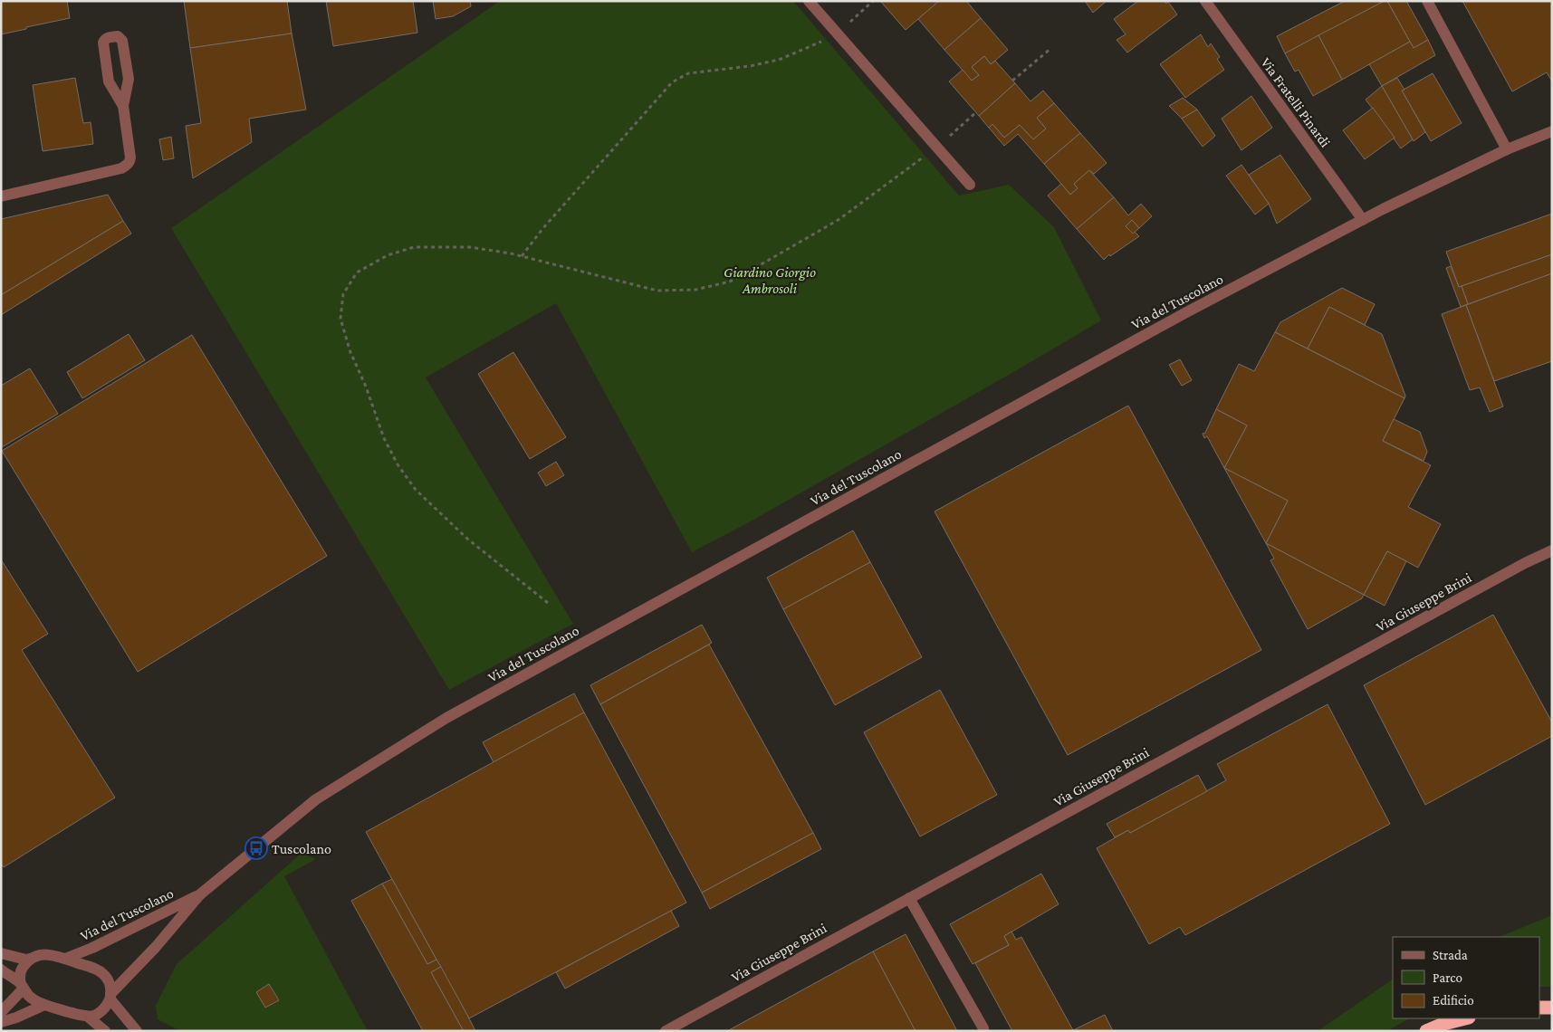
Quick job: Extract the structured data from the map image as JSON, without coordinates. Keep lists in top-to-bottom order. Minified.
{"streets":{"street":["Via Fratelli Pinardi","Via del Tuscolano","Via Giuseppe Brini"]},"crossings":[["Via Fratelli Pinardi","Via del Tuscolano"]],"parks":["Giardino Giorgio Ambrosoli"],"places":{"bus stop":["Tuscolano"]},"legend":["Strada","Parco","Edificio"]}
